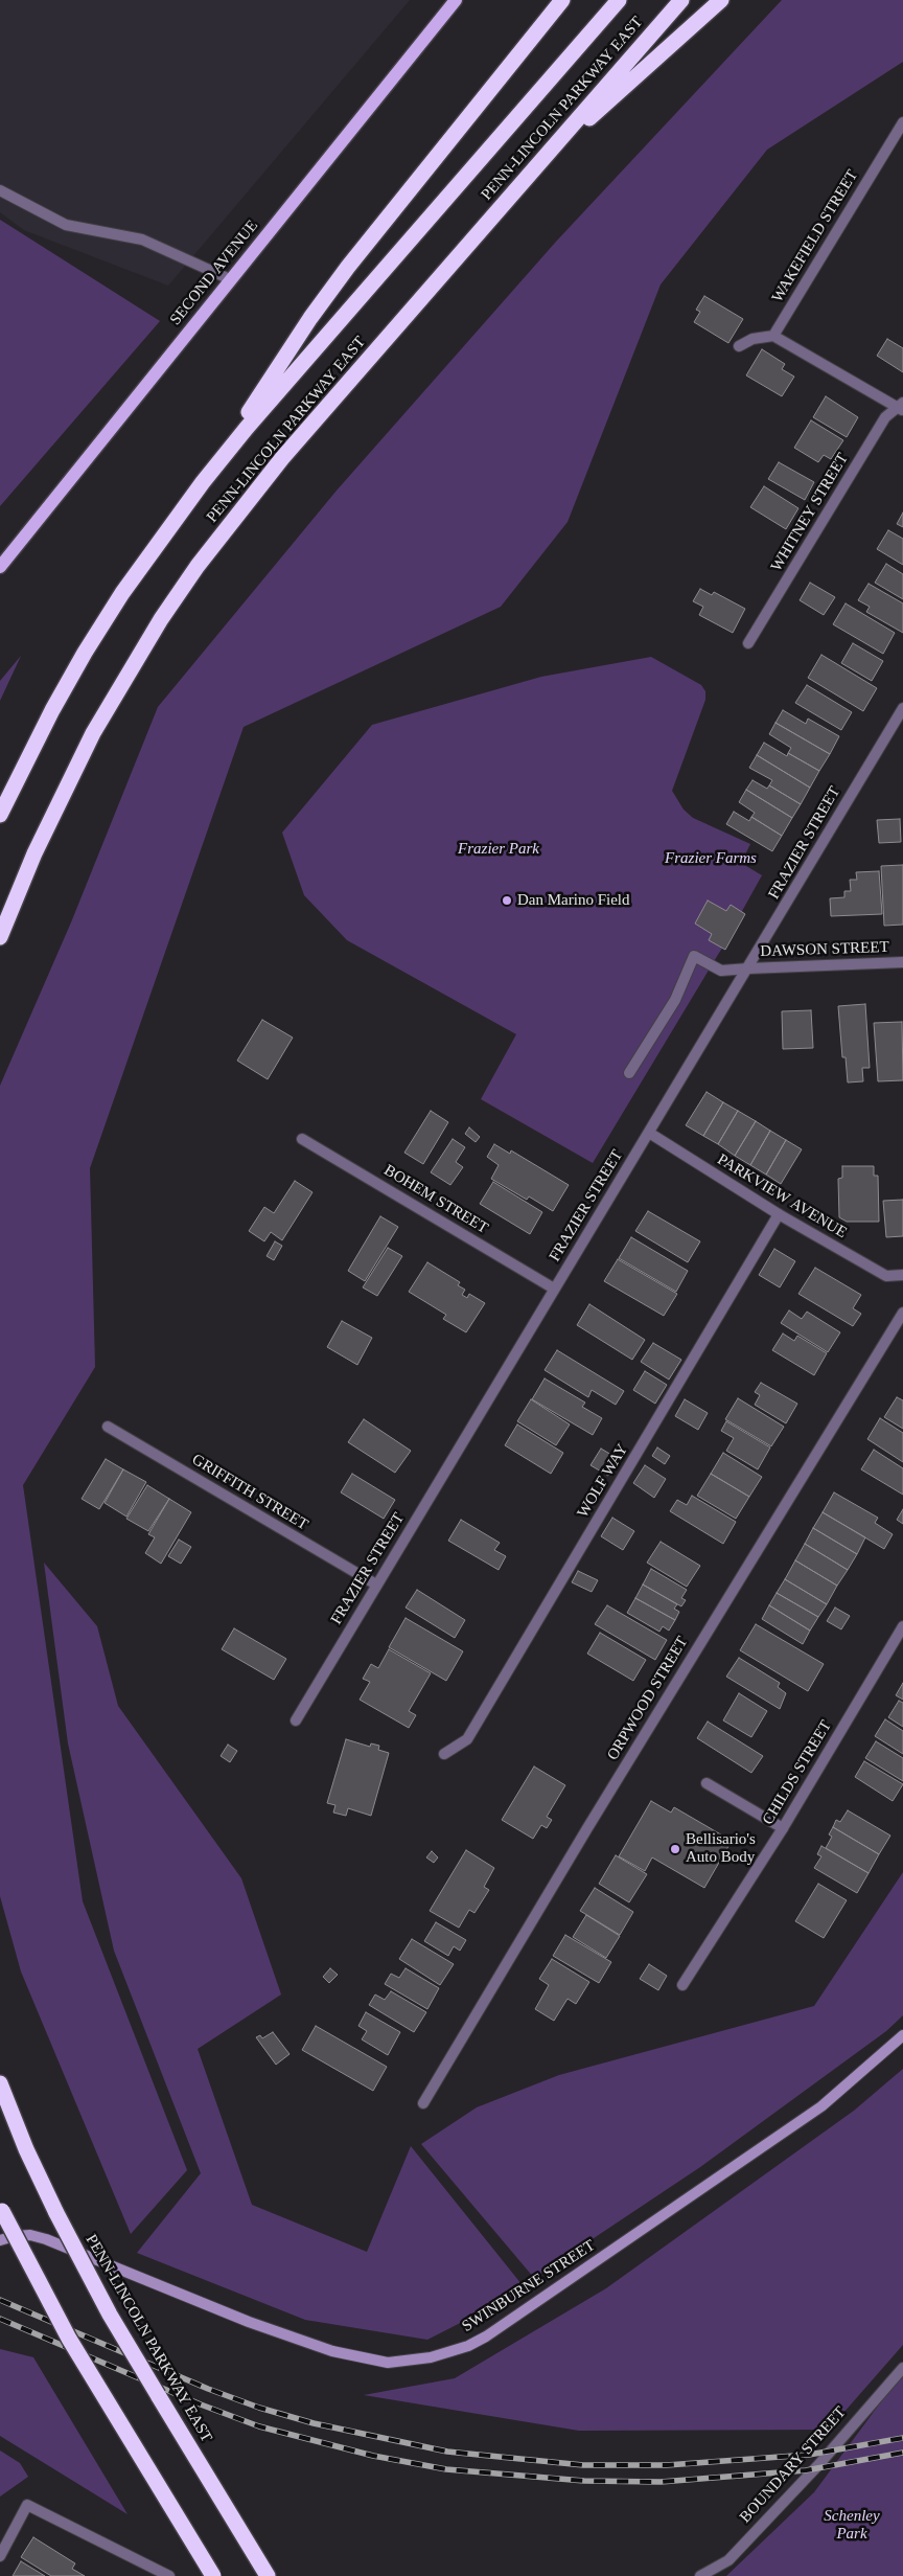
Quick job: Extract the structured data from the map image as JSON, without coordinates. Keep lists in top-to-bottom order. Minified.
{"streets":{"highway":["PENN-LINCOLN PARKWAY EAST"],"main road":["SECOND AVENUE"],"street":["WAKEFIELD STREET","WHITNEY STREET","FRAZIER STREET","DAWSON STREET","PARKVIEW AVENUE","BOHEM STREET","WOLF WAY","GRIFFITH STREET","ORPWOOD STREET","CHILDS STREET","SWINBURNE STREET","BOUNDARY STREET"]},"crossings":[["FRAZIER STREET","DAWSON STREET"],["FRAZIER STREET","PARKVIEW AVENUE"],["FRAZIER STREET","BOHEM STREET"],["FRAZIER STREET","GRIFFITH STREET"],["PARKVIEW AVENUE","WOLF WAY"]],"parks":["Frazier Park","Frazier Farms","Schenley Park"],"places":["Dan Marino Field","Bellisario's Auto Body"]}
